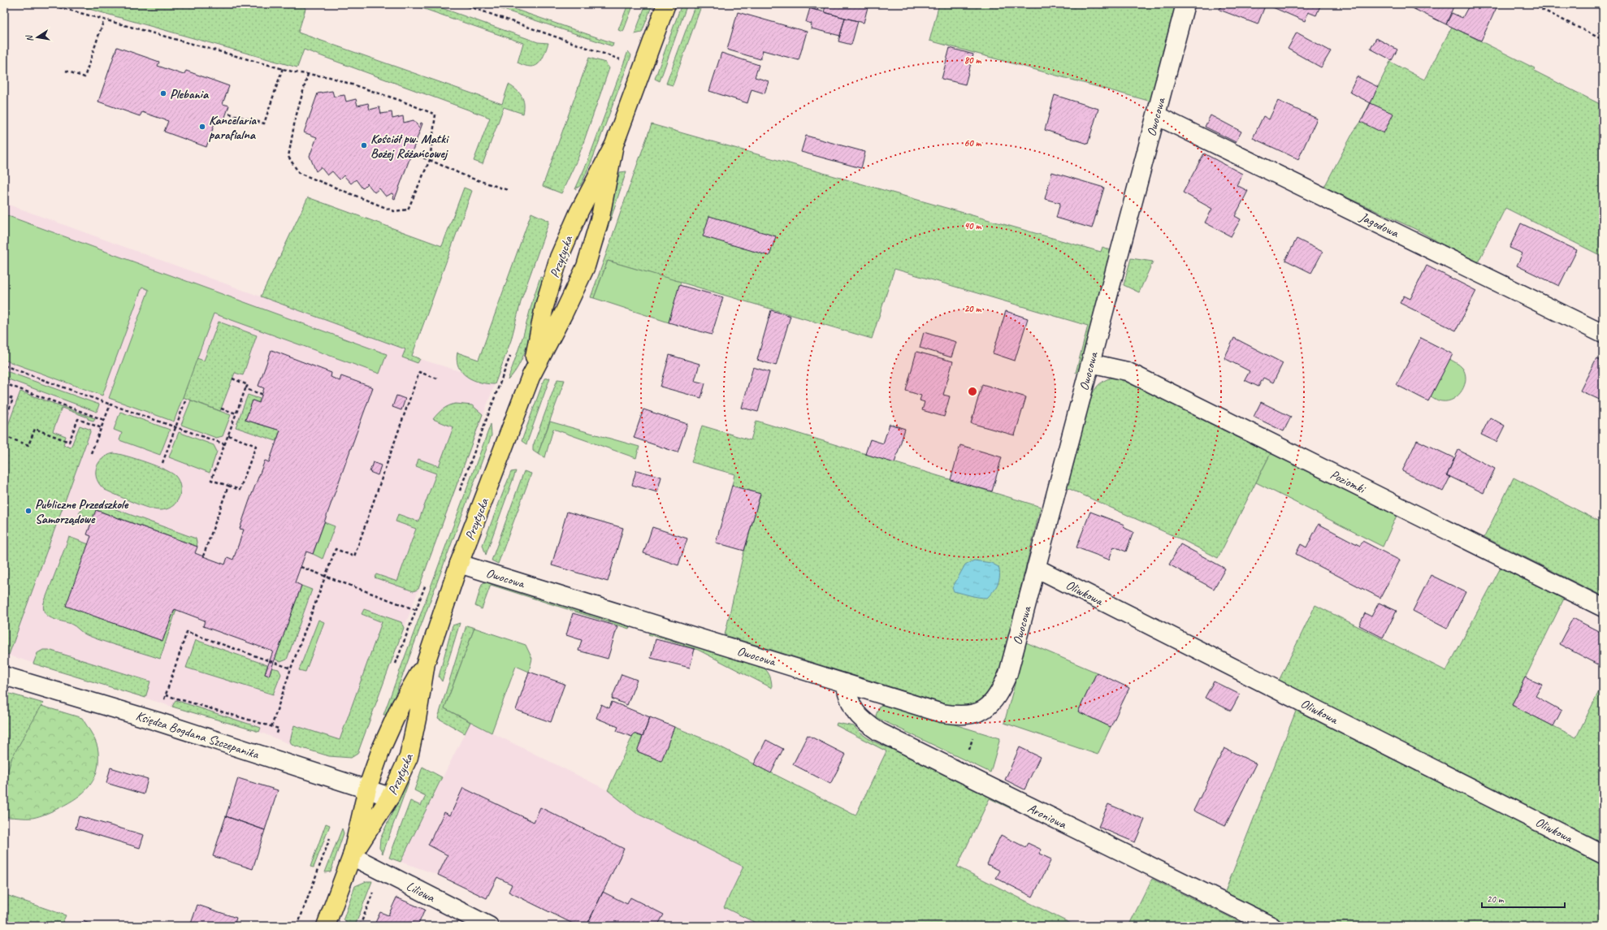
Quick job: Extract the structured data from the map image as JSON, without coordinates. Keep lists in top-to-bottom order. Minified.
{"streets":{"main road":["Przytycka"],"street":["Owocowa","Jagodowa","Poziomki","Oliwkowa","Księdza Bogdana Szczepanika","Aroniowa","Liliowa"]},"crossings":[["Owocowa","Jagodowa"],["Owocowa","Przytycka"],["Owocowa","Poziomki"],["Owocowa","Oliwkowa"],["Owocowa","Aroniowa"],["Przytycka","Księdza Bogdana Szczepanika"],["Przytycka","Liliowa"]],"places":["Plebania","Kancelaria parafialna","Kościół pw. Matki Bożej Różańcowej","Publiczne Przedszkole Samorządowe"],"scale_bar":"20 m","north":"left","rings":["80 m","60 m","40 m","20 m"]}
